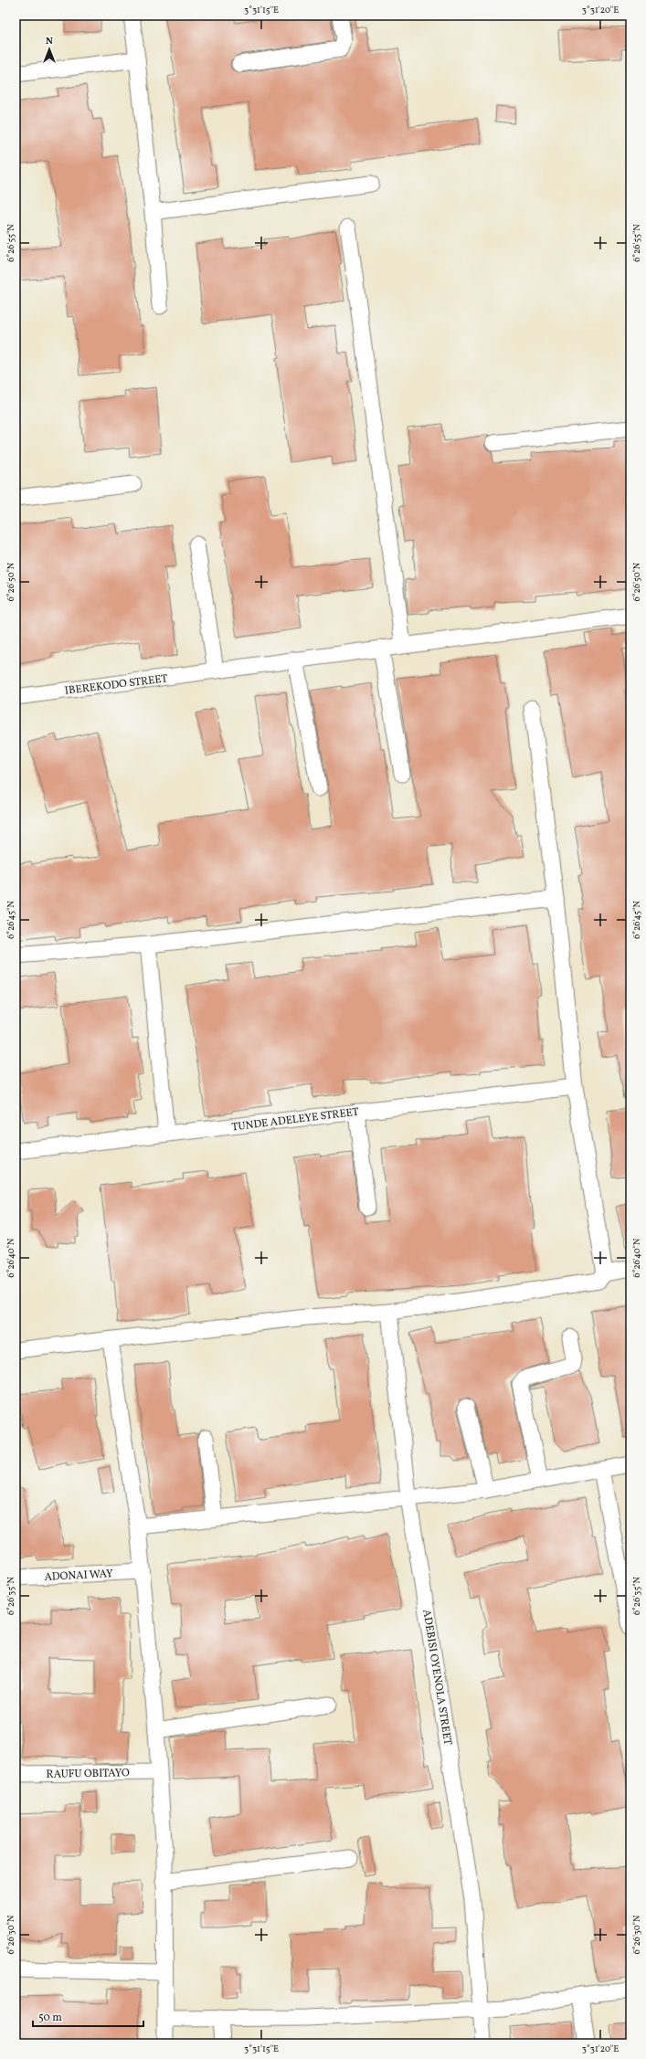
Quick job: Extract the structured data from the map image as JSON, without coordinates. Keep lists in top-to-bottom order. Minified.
{"streets":{"street":["IBEREKODO STREET","TUNDE ADELEYE STREET","ADONAI WAY","ADEBISI OYENOLA STREET","RAUFU OBITAYO"]},"scale_bar":"50 m","north":"top","coordinates":["3°31'15\"E","3°31'20\"E","6°26'55\"N","6°26'50\"N","6°26'45\"N","6°26'40\"N","6°26'35\"N","6°26'30\"N"]}
